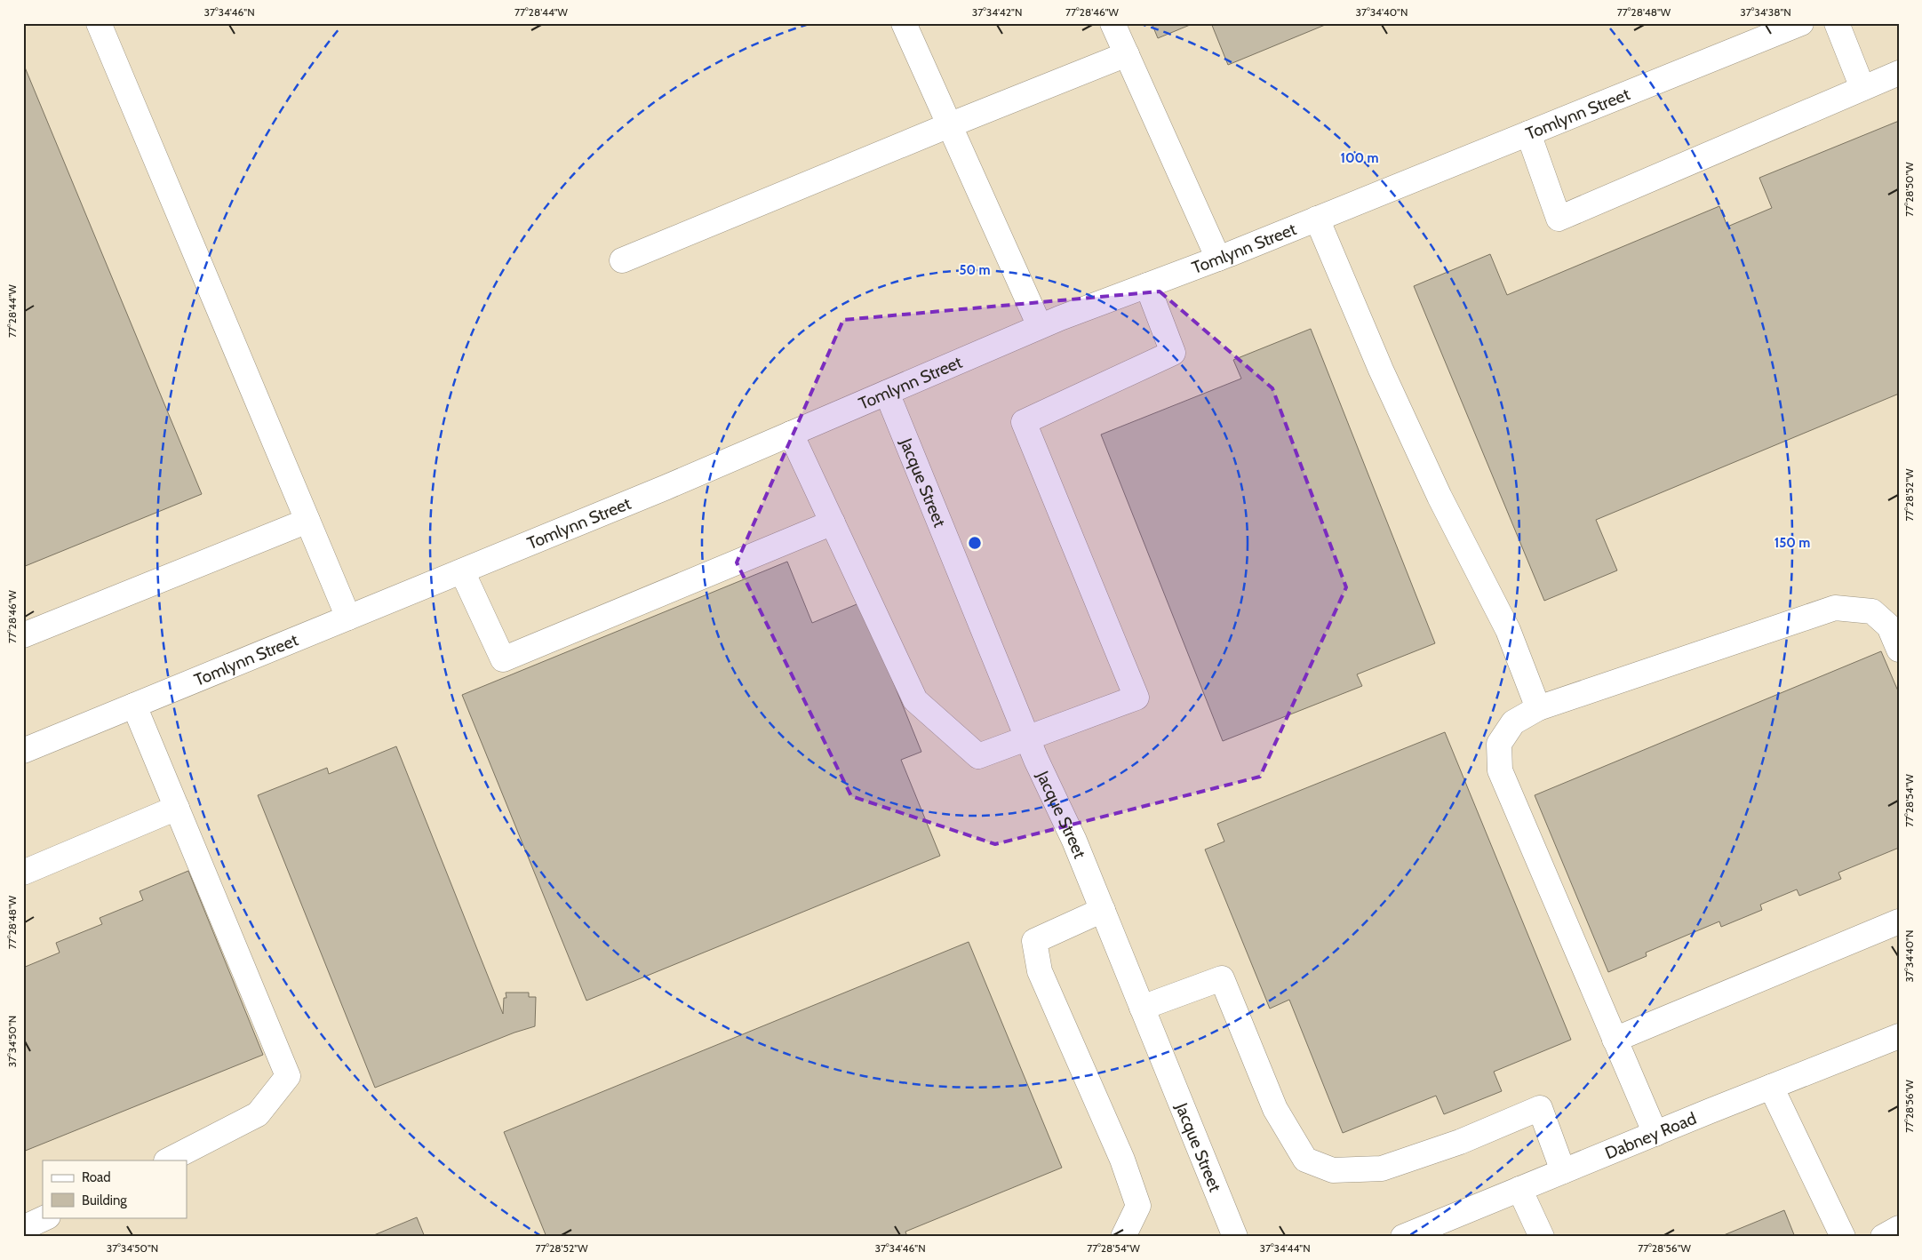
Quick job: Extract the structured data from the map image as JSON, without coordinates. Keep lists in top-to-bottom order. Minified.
{"streets":{"street":["Tomlynn Street","Jacque Street","Dabney Road"]},"crossings":[["Tomlynn Street","Jacque Street"]],"legend":["Road","Building"],"coordinates":["37°34'46\"N","77°28'44\"W","37°34'42\"N","77°28'46\"W","37°34'40\"N","77°28'48\"W","37°34'38\"N","77°28'50\"W","77°28'52\"W","77°28'54\"W","37°34'50\"N","77°28'56\"W","37°34'44\"N"],"rings":["100 m","50 m","150 m"]}
